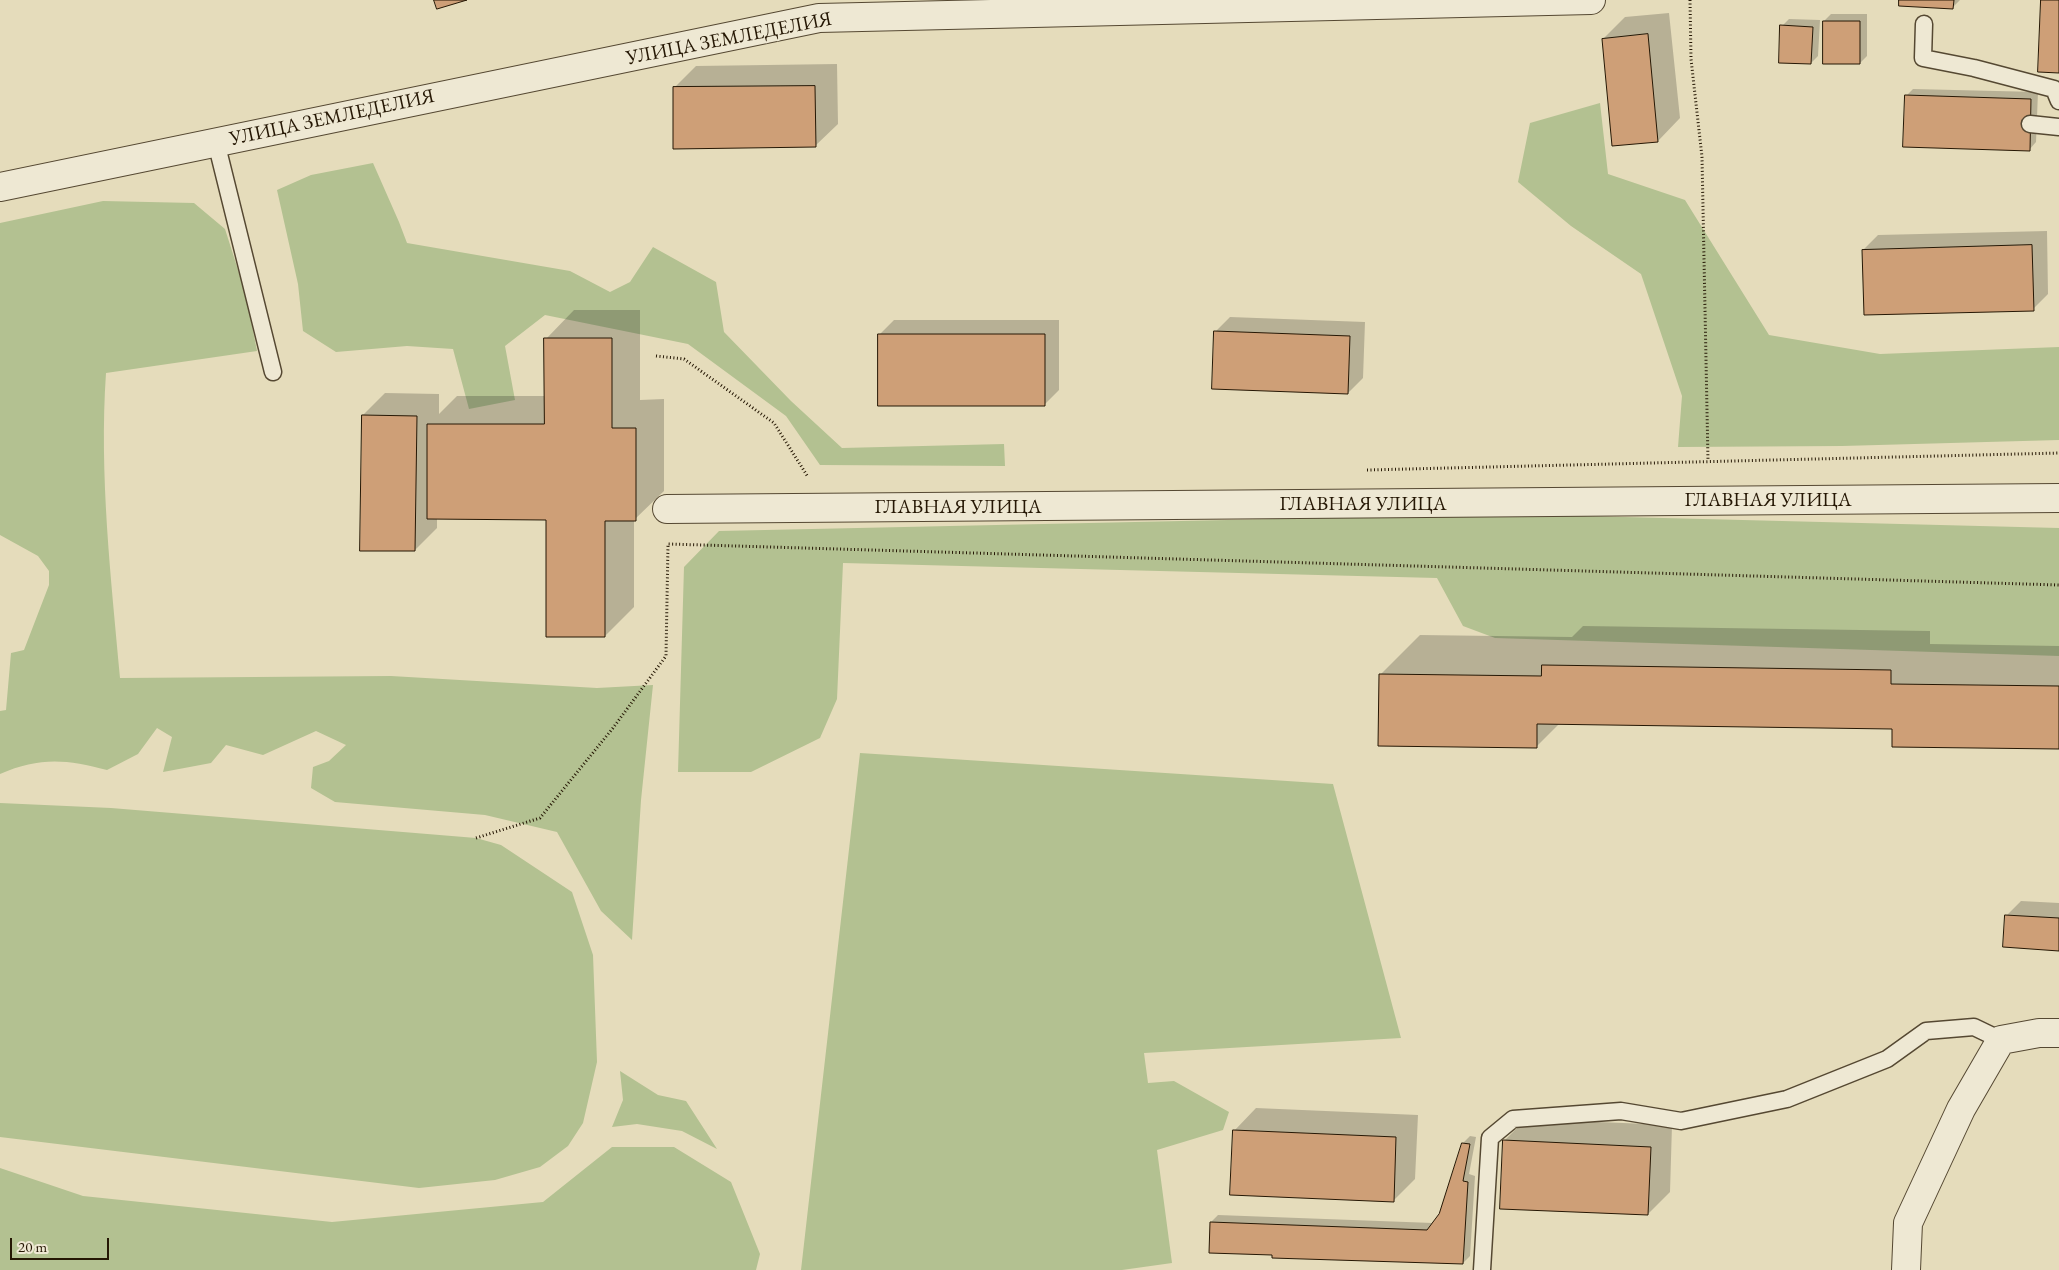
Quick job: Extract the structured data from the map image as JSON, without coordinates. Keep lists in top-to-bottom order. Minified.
{"streets":{"street":["УЛИЦА ЗЕМЛЕДЕЛИЯ","ГЛАВНАЯ УЛИЦА"]},"scale_bar":"20 m"}
